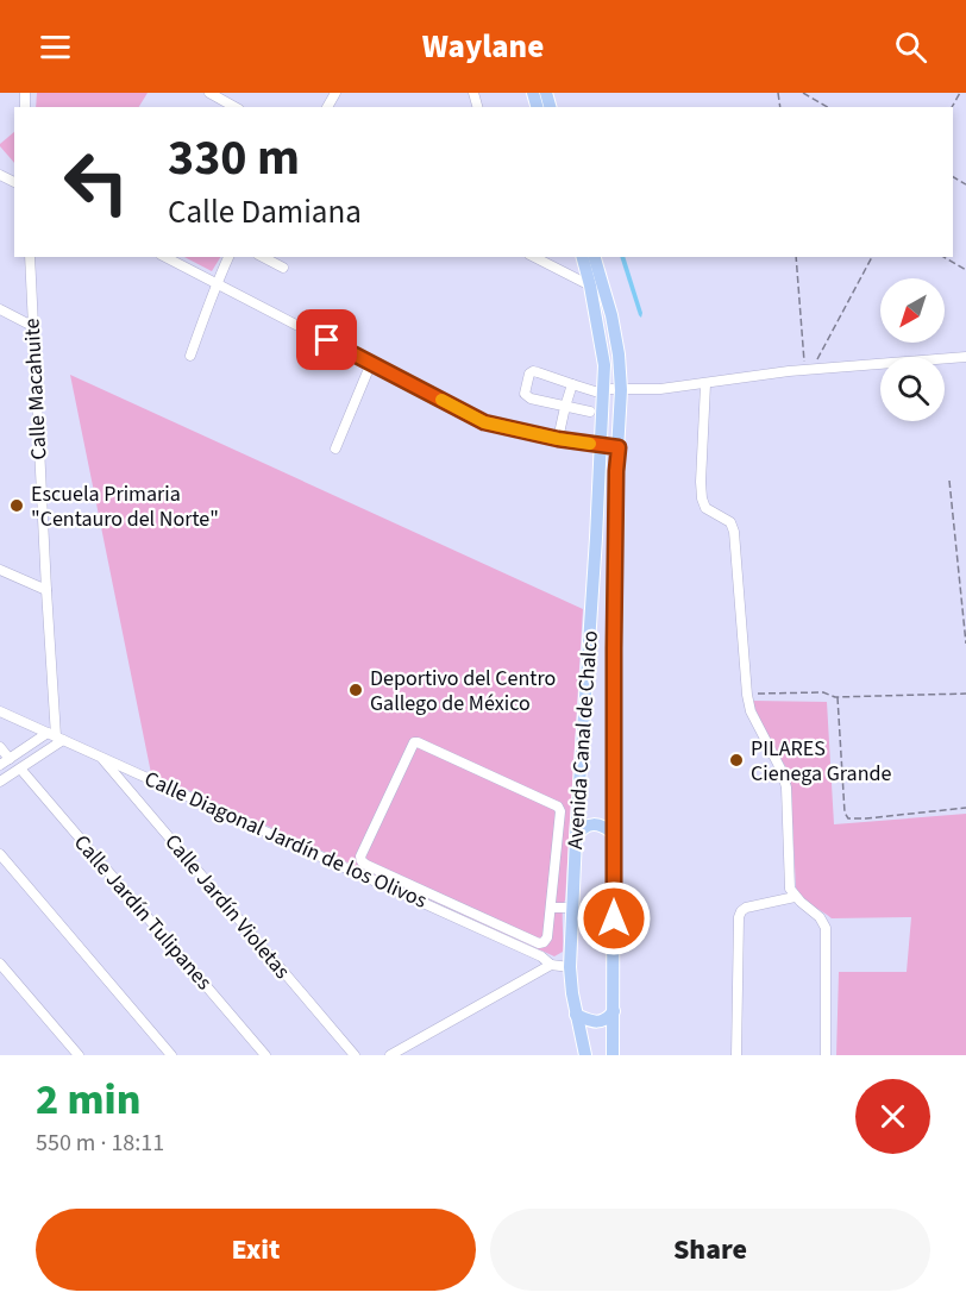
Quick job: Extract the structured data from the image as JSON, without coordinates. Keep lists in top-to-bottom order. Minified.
{"streets":{"main road":["Avenida Canal de Chalco"],"street":["Calle Macahuite","Calle Diagonal Jardín de los Olivos","Calle Jardín Violetas","Calle Jardín Tulipanes"]},"crossings":[["Calle Macahuite","Calle Diagonal Jardín de los Olivos"],["Avenida Canal de Chalco","Calle Diagonal Jardín de los Olivos"],["Calle Diagonal Jardín de los Olivos","Calle Jardín Violetas"]],"places":["Escuela Primaria \"Centauro del Norte\"","Deportivo del Centro Gallego de México","PILARES Cienega Grande"],"north":"bottom left","page":{"header":"Waylane","turn":["330 m","Calle Damiana"],"heading":["2 min","550 m · 18:11"],"buttons":["Exit","Share"]}}
